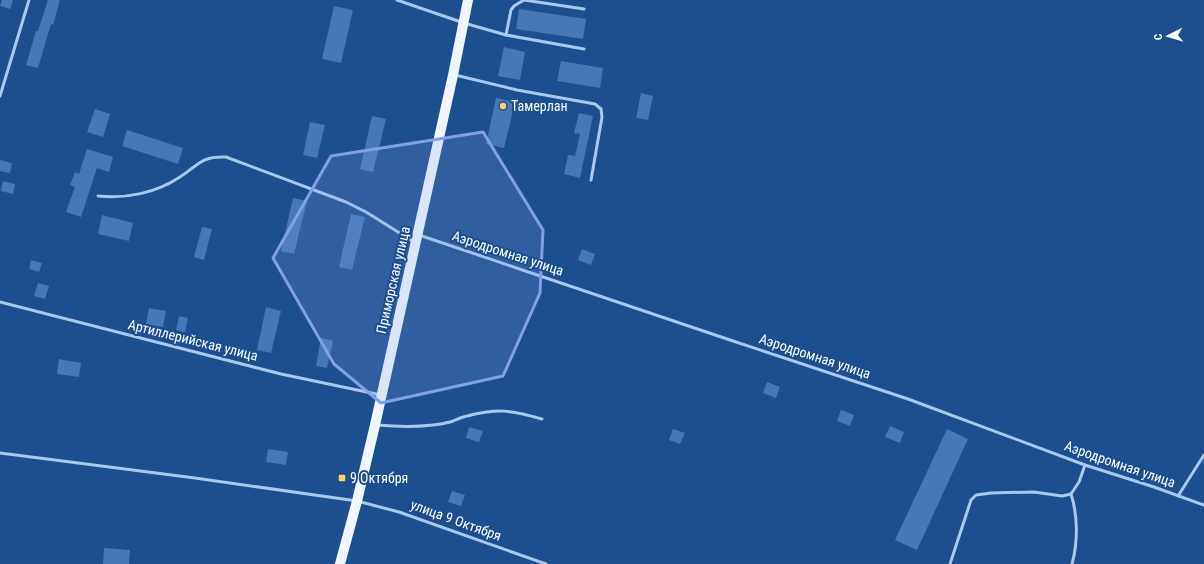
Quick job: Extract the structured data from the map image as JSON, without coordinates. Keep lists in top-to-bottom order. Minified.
{"streets":{"main road":["Приморская улица"],"lane":["Аэродромная улица","Артиллерийская улица","улица 9 Октября"]},"crossings":[["Аэродромная улица","Приморская улица"],["Приморская улица","Артиллерийская улица"],["Приморская улица","улица 9 Октября"]],"places":{"other":["Тамерлан"],"transit":["9 Октября"]},"north":"left"}
